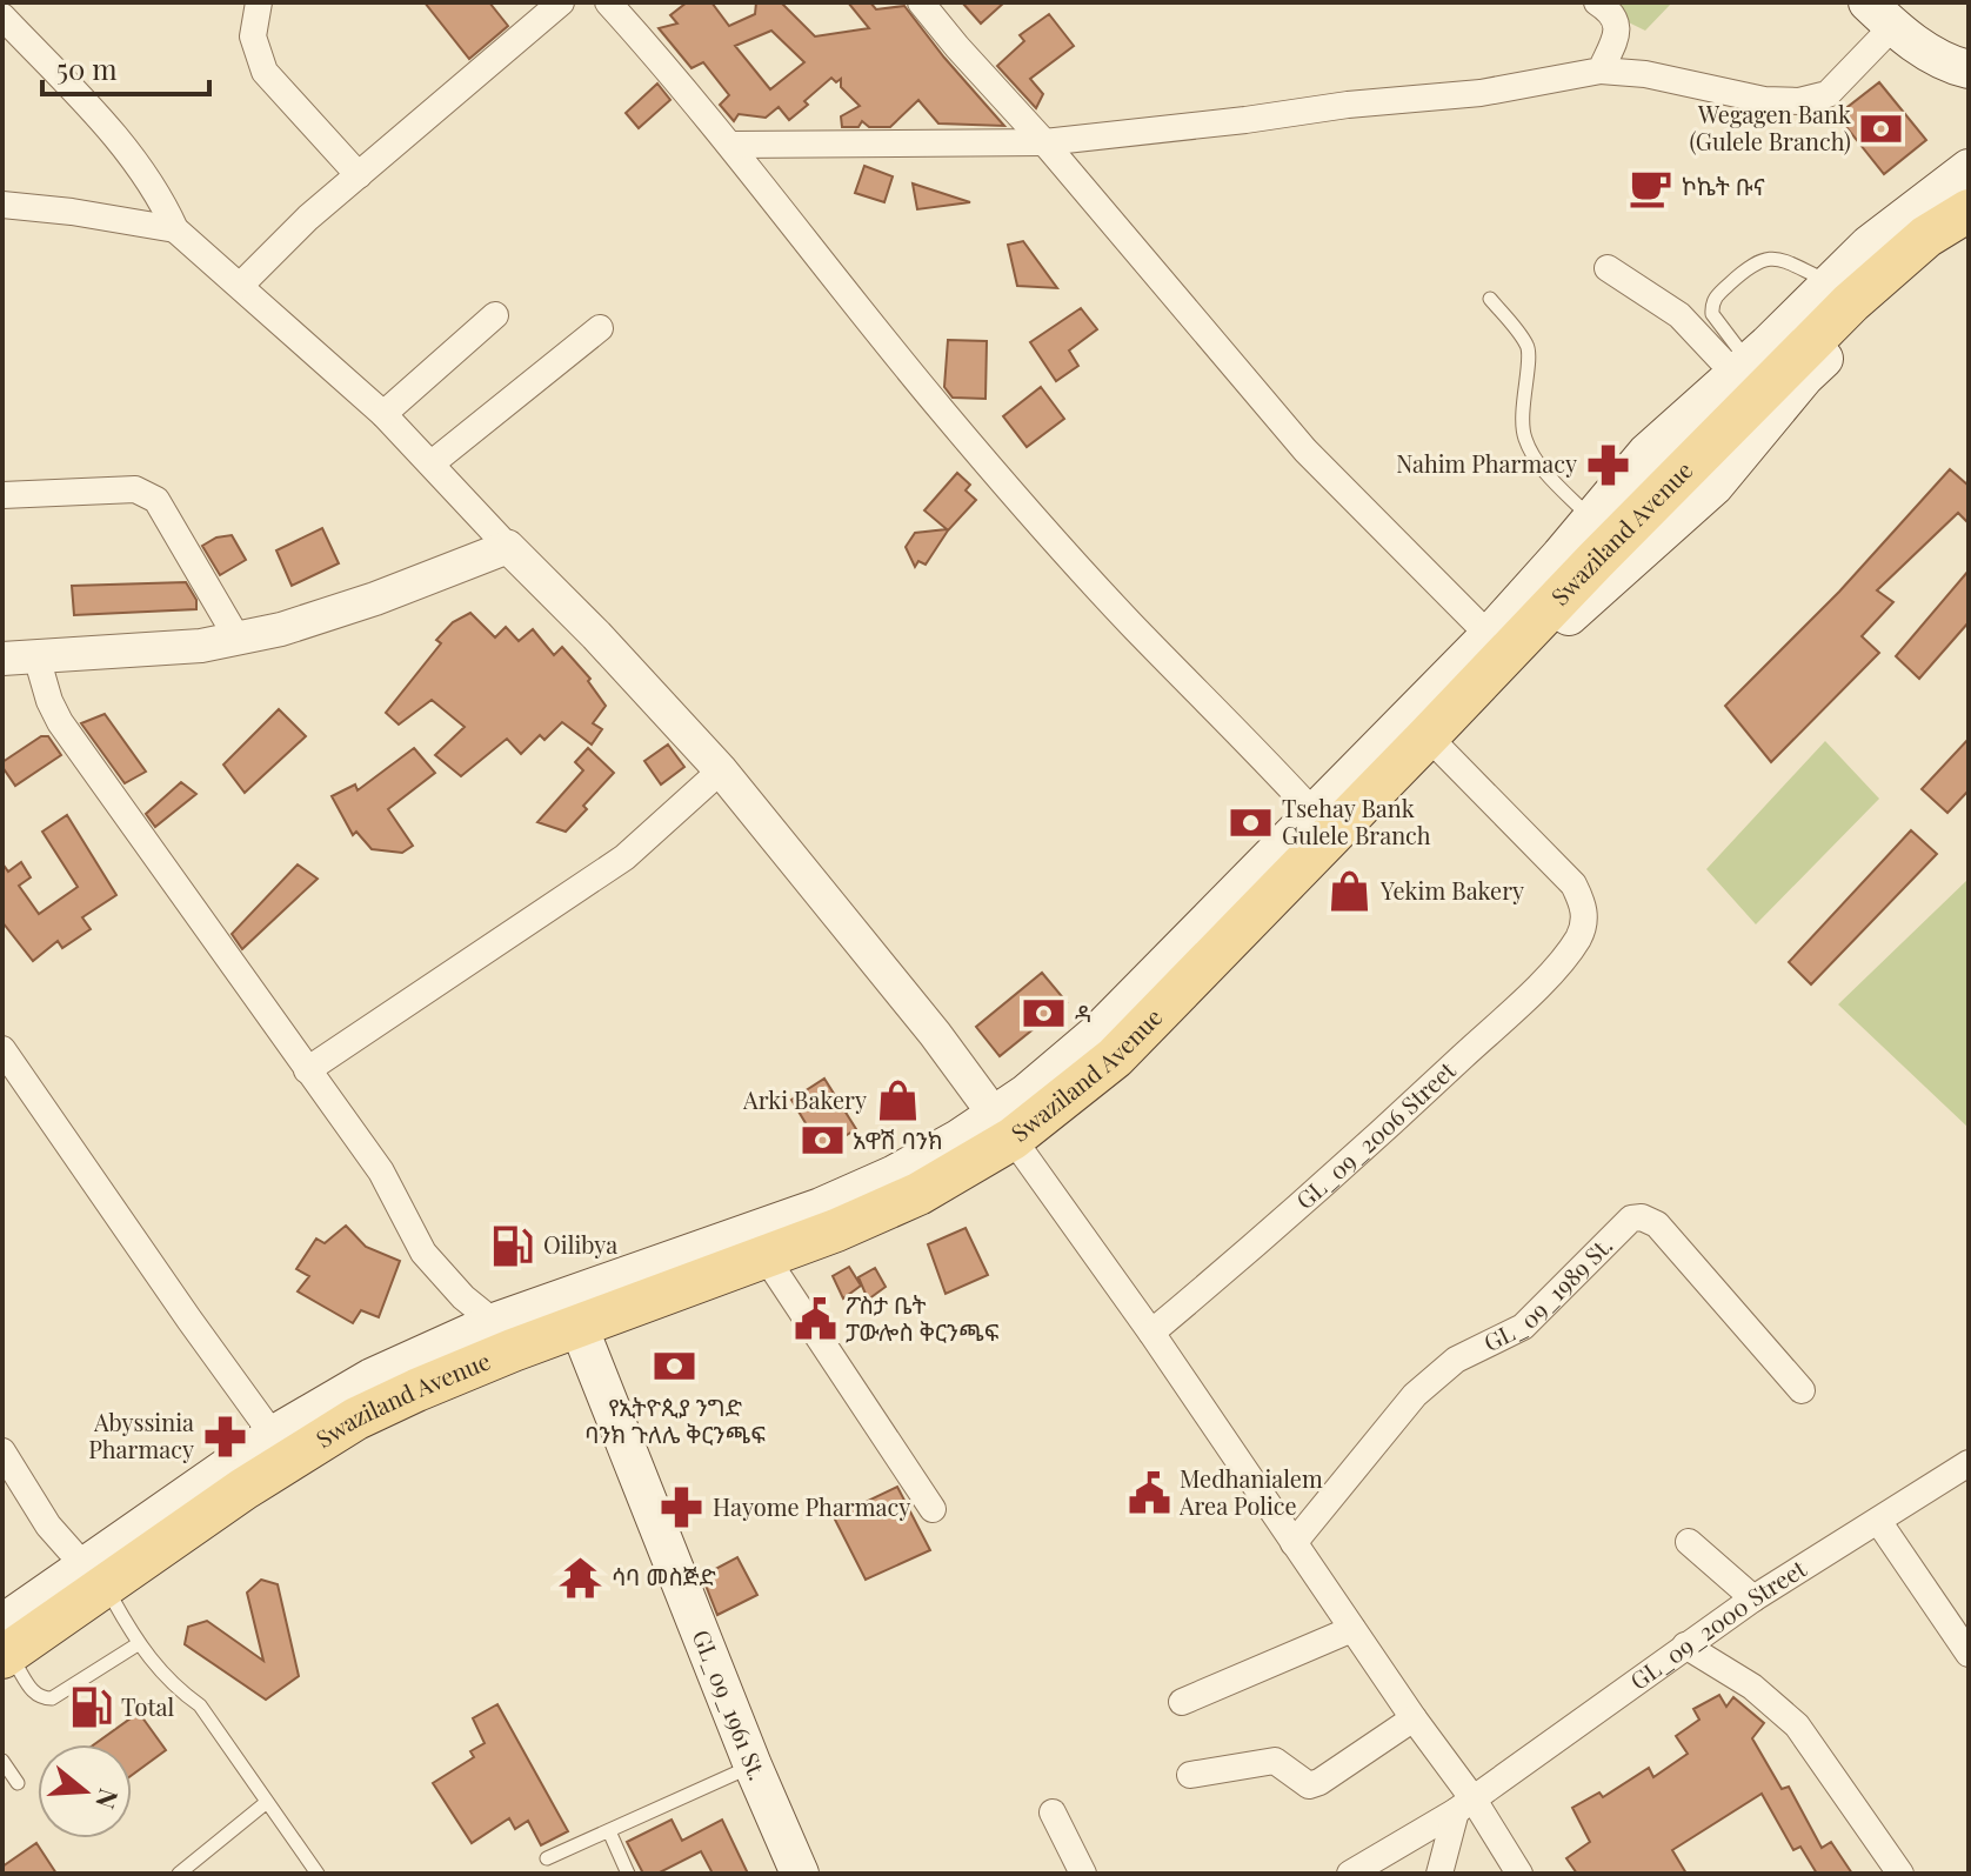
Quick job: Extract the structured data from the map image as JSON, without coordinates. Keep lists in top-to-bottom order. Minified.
{"streets":{"main road":["Swaziland Avenue","GL_09_1961 St."],"street":["GL_09_2006 Street","GL_09_1989 St.","GL_09_2000 Street"]},"crossings":[["Swaziland Avenue","GL_09_1961 St."]],"places":{"bank":["Wegagen Bank (Gulele Branch)","Tsehay Bank Gulele Branch","ዳ","አዋሽ ባንክ","የኢትዮጲያ ንግድ ባንክ ጉለሌ ቅርንጫፍ"],"cafe":["ኮኬት ቡና"],"pharmacy":["Nahim Pharmacy","Abyssinia Pharmacy","Hayome Pharmacy"],"shop":["Yekim Bakery","Arki Bakery"],"fuel station":["Oilibya","Total"],"public building":["ፖስታ ቤት ፓውሎስ ቅርንጫፍ","Medhanialem Area Police"],"temple":["ሳባ መስጅድ"]},"scale_bar":"50 m","north":"right"}
